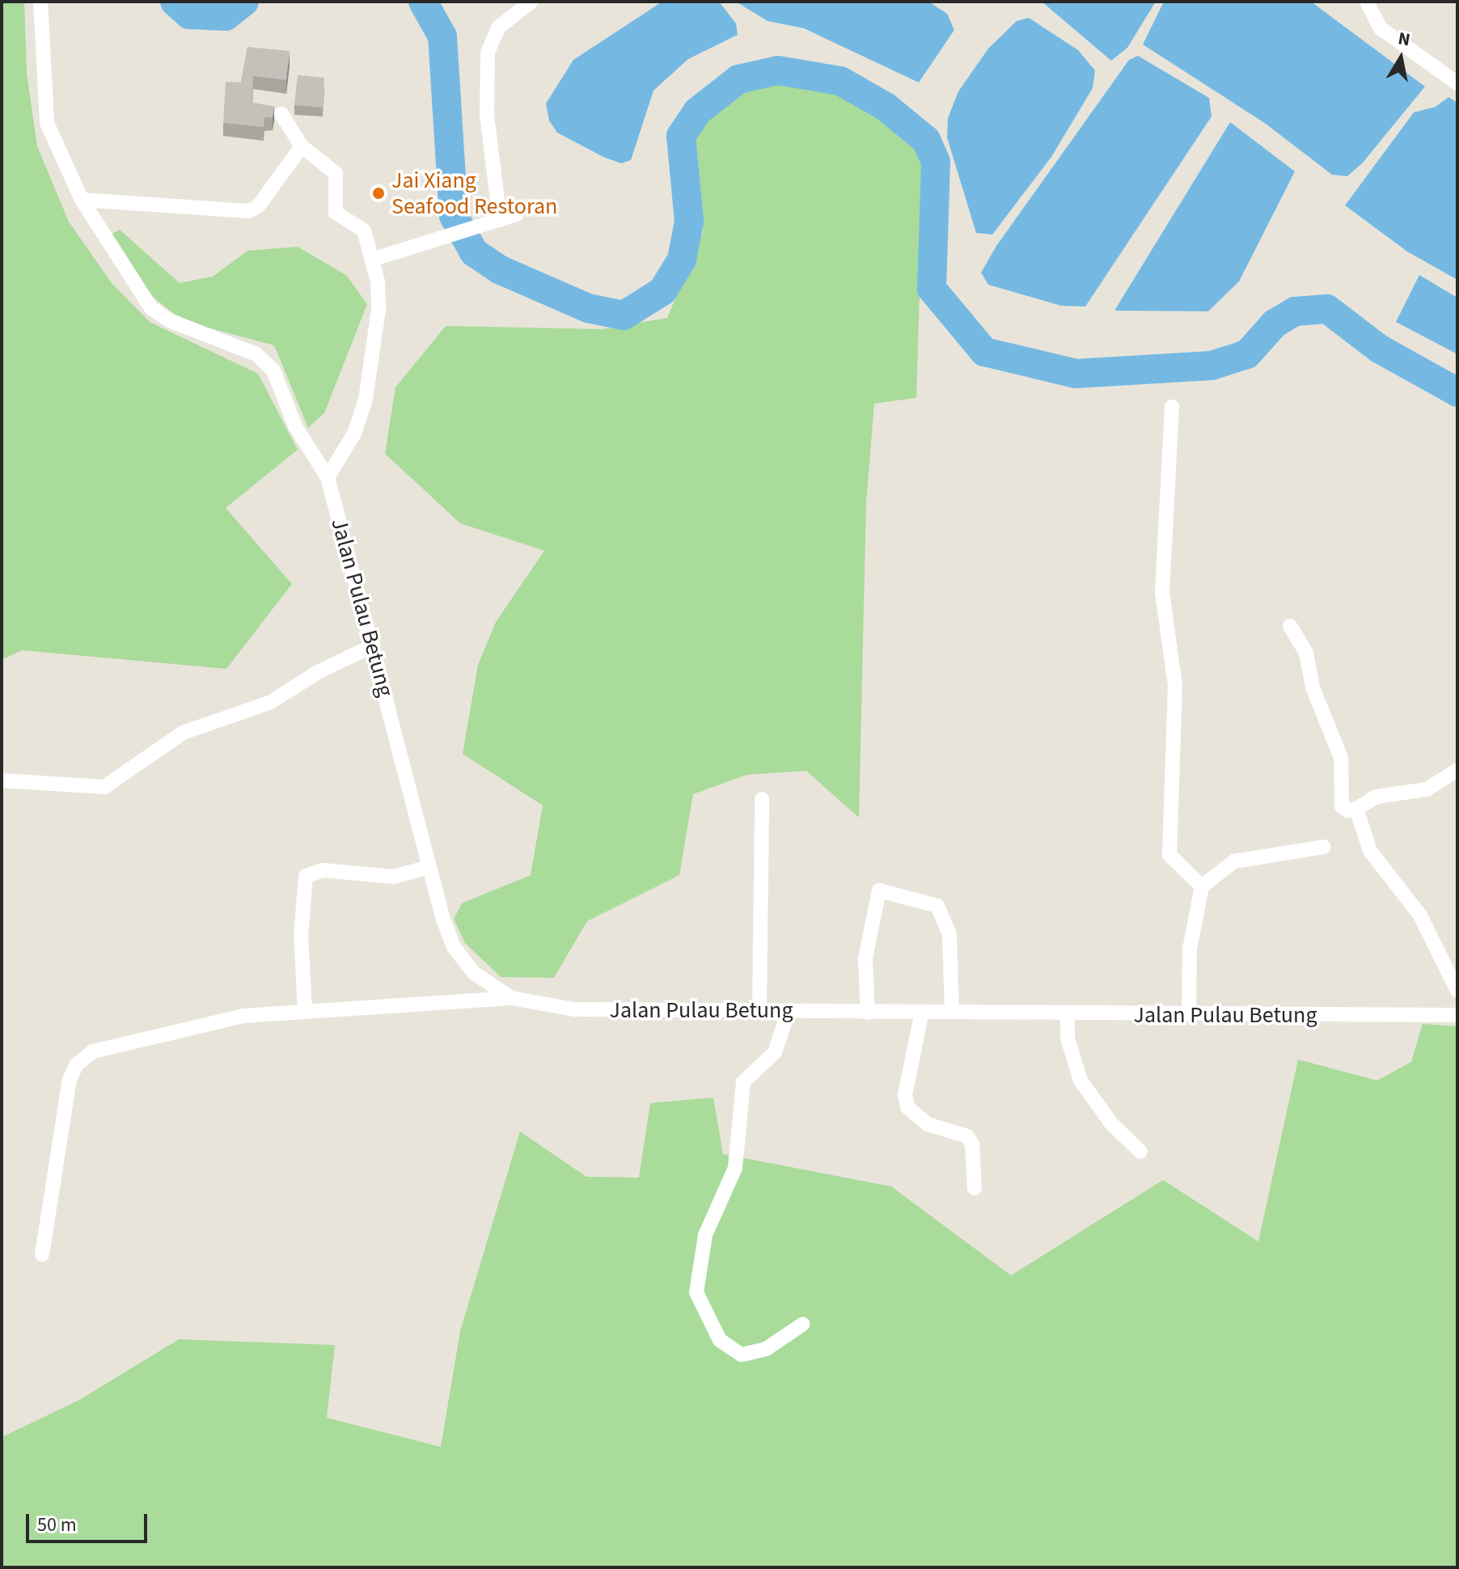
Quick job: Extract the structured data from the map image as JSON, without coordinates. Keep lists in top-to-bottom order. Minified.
{"streets":{"street":["Jalan Pulau Betung"]},"places":["Jai Xiang Seafood Restoran"],"scale_bar":"50 m","north":"top"}
